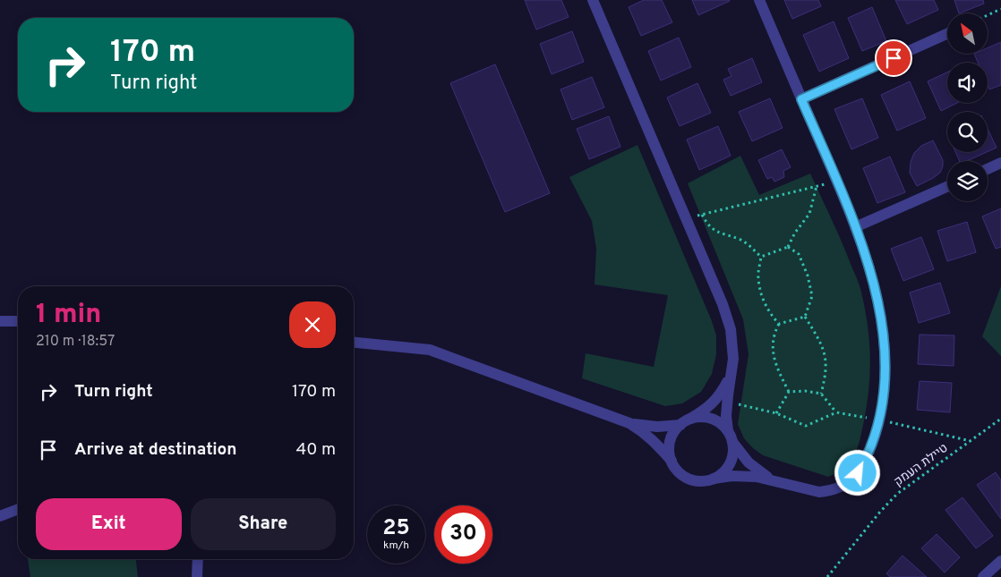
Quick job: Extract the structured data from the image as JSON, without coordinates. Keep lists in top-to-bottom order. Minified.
{"streets":{"path":["טיילת העמק"]},"north":"top left","page":{"turn":["170 m","Turn right"],"heading":["1 min","210 m · 18:57"],"list":[{"name":"Turn right","value":"170 m"},{"name":"Arrive at destination","value":"40 m"}],"buttons":["Exit","Share"],"speed":"25 km/h","limit":"30"}}
